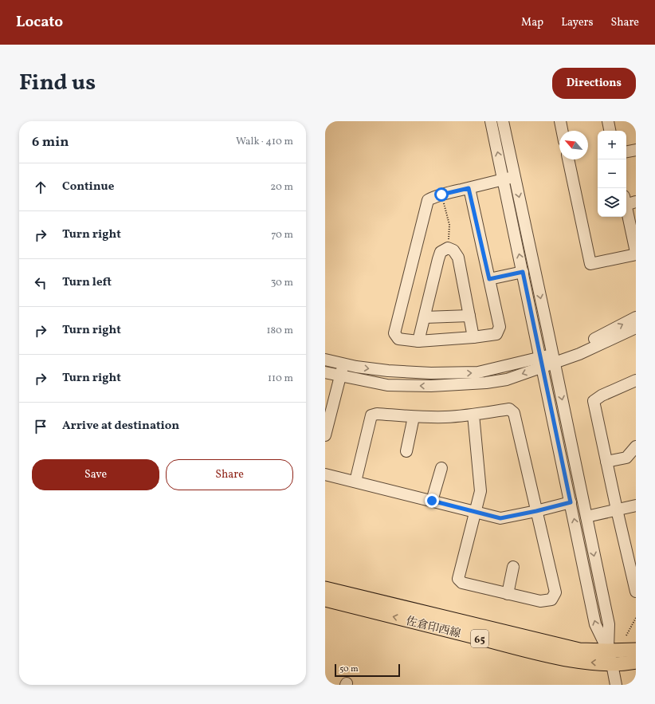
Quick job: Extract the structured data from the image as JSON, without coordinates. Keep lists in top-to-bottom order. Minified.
{"streets":{"main road":["佐倉印西線","65"]},"scale_bar":"50 m","north":"top left","page":{"header":"Locato","nav":["Map","Layers","Share"],"title":"Find us","buttons":["Directions",["Save","Share"]],"heading":["6 min","Walk · 410 m"],"map_buttons":["+","−"],"list":[["Continue","20 m"],["Turn right","70 m"],["Turn left","30 m"],["Turn right","180 m"],["Turn right","110 m"],"Arrive at destination"],"scale":"50 m"}}
